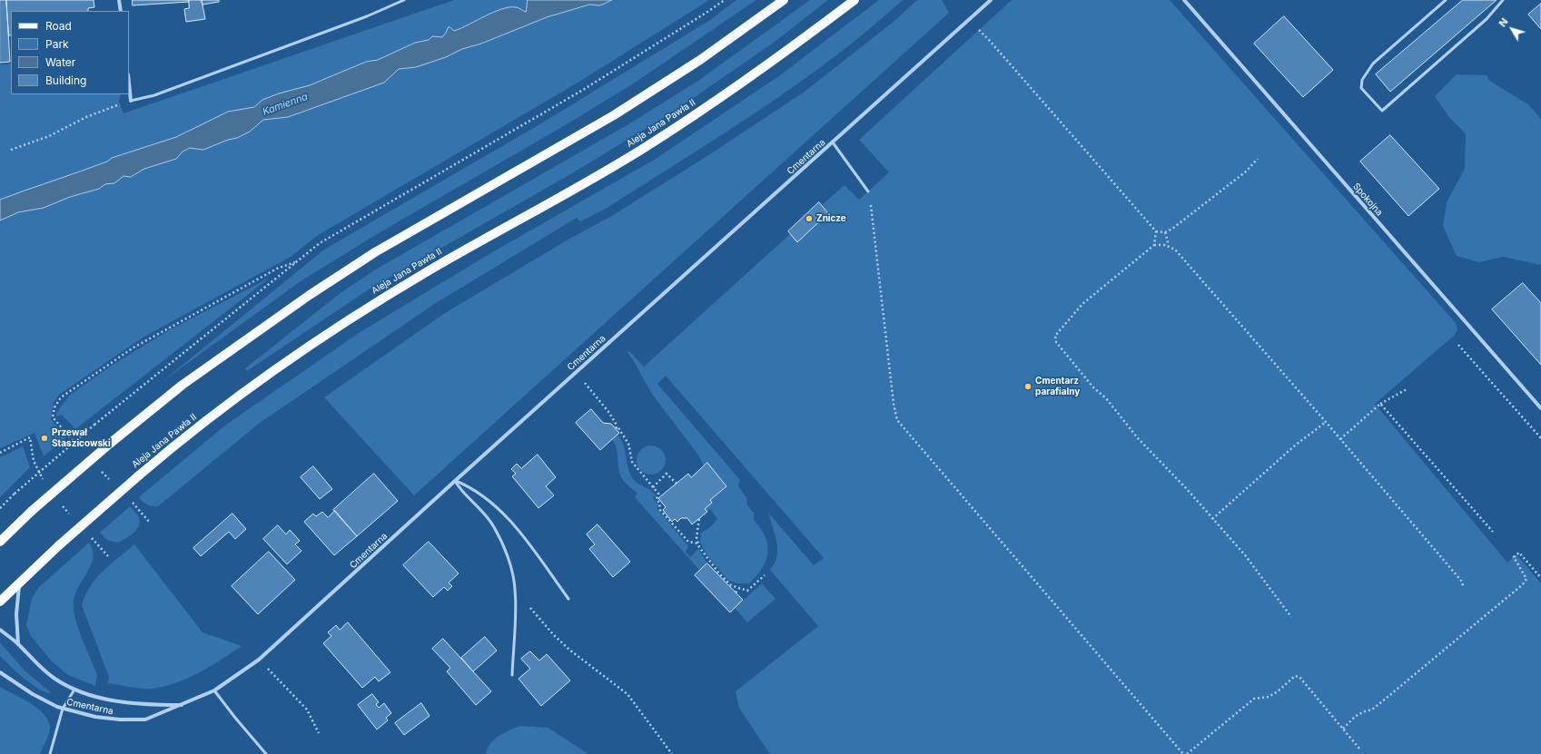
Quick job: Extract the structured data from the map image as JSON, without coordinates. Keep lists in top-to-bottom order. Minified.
{"streets":{"main road":["Aleja Jana Pawła II"],"street":["Cmentarna","Spokojna"]},"water":["Kamienna"],"places":["Znicze","Cmentarz parafialny","Przewał Staszicowski"],"legend":["Road","Park","Water","Building"],"north":"top left"}
